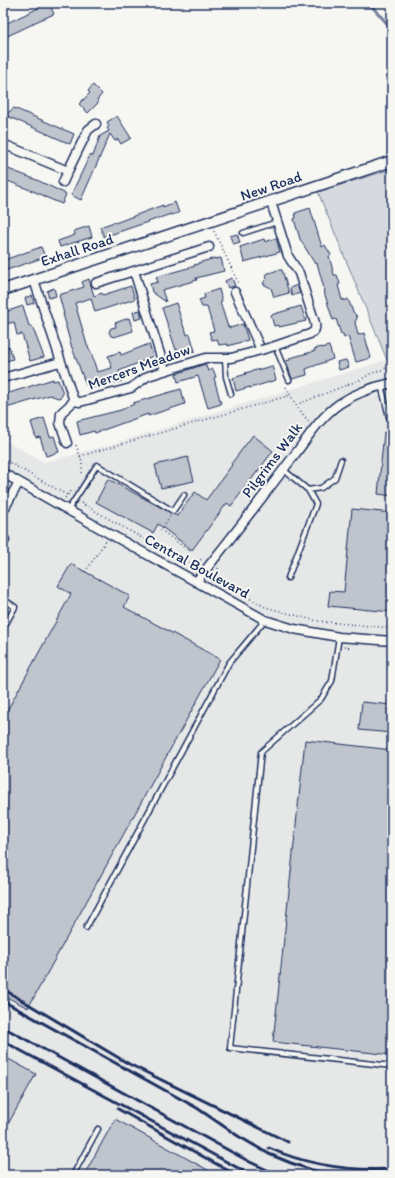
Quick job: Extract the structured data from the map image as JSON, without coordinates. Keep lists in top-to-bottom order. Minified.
{"streets":{"street":["New Road","Exhall Road","Mercers Meadow","Pilgrims Walk","Central Boulevard"]},"crossings":[["New Road","Exhall Road"],["New Road","Mercers Meadow"],["Exhall Road","Mercers Meadow"],["Pilgrims Walk","Central Boulevard"]]}
